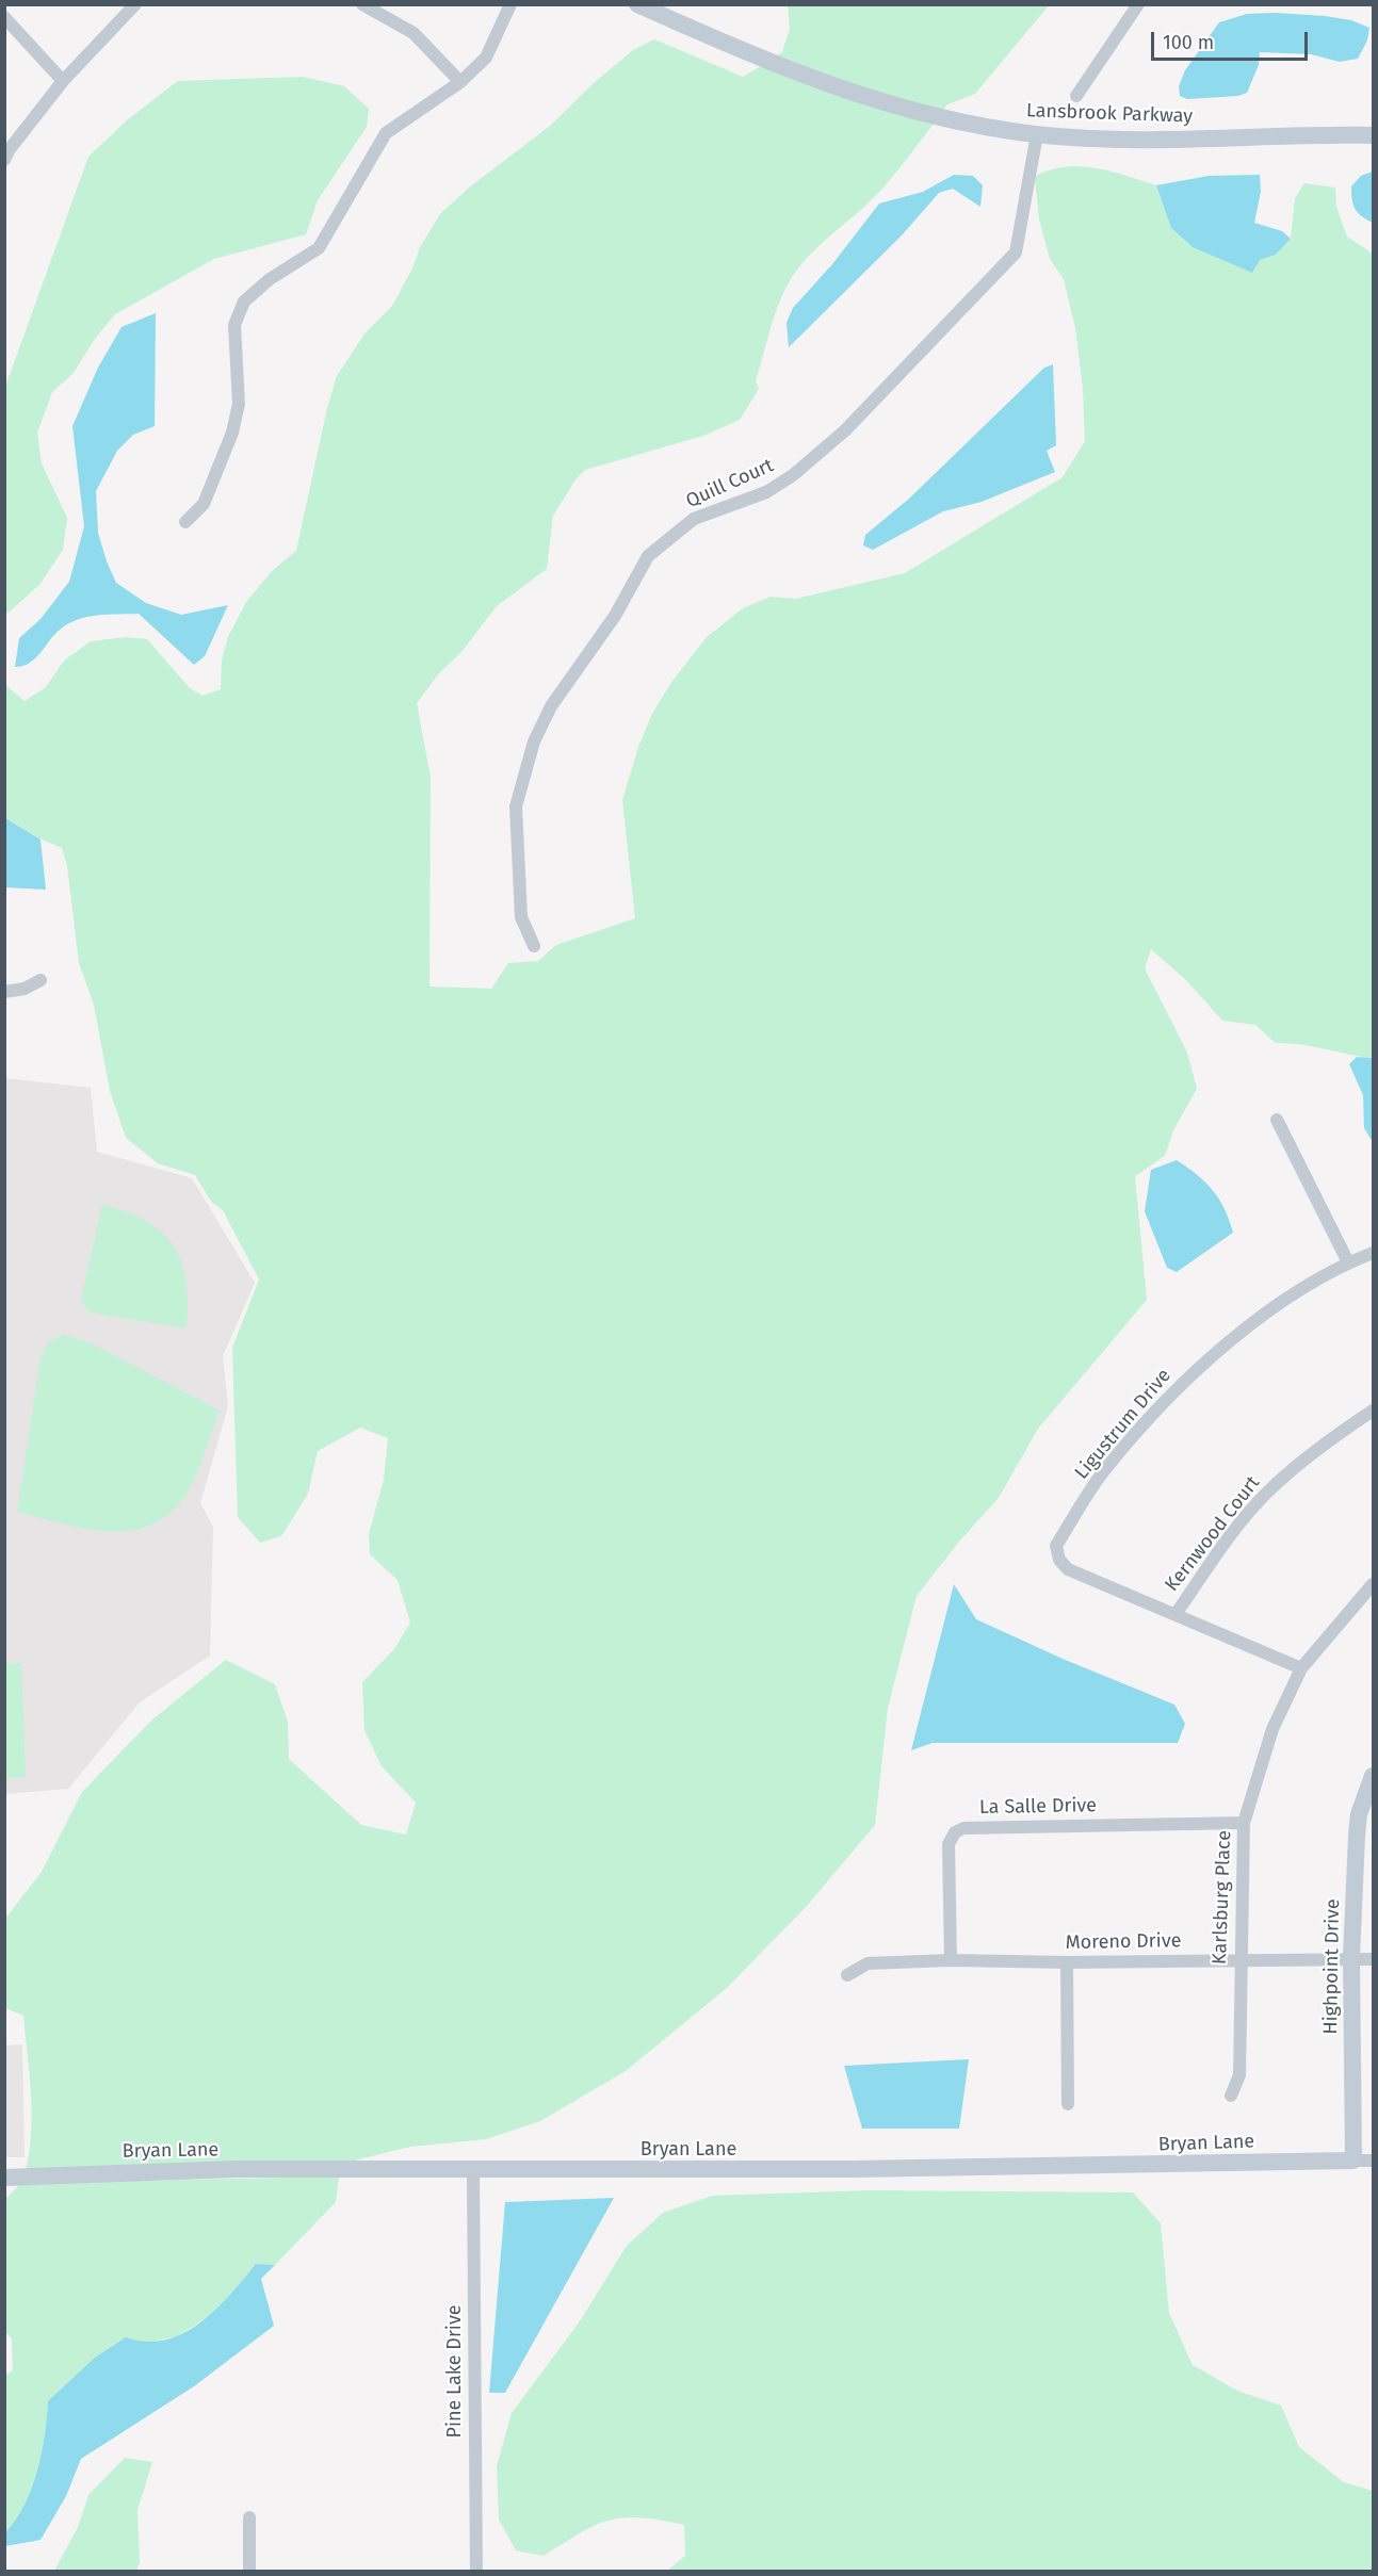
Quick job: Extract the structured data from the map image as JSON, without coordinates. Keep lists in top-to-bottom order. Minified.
{"streets":{"street":["Lansbrook Parkway","Quill Court","Ligustrum Drive","Kernwood Court","La Salle Drive","Karlsburg Place","Moreno Drive","Highpoint Drive","Bryan Lane","Pine Lake Drive"]},"crossings":[["Lansbrook Parkway","Quill Court"],["Ligustrum Drive","Kernwood Court"],["Ligustrum Drive","Karlsburg Place"],["La Salle Drive","Karlsburg Place"],["La Salle Drive","Moreno Drive"],["Karlsburg Place","Moreno Drive"],["Moreno Drive","Highpoint Drive"],["Highpoint Drive","Bryan Lane"],["Bryan Lane","Pine Lake Drive"]],"scale_bar":"100 m"}
